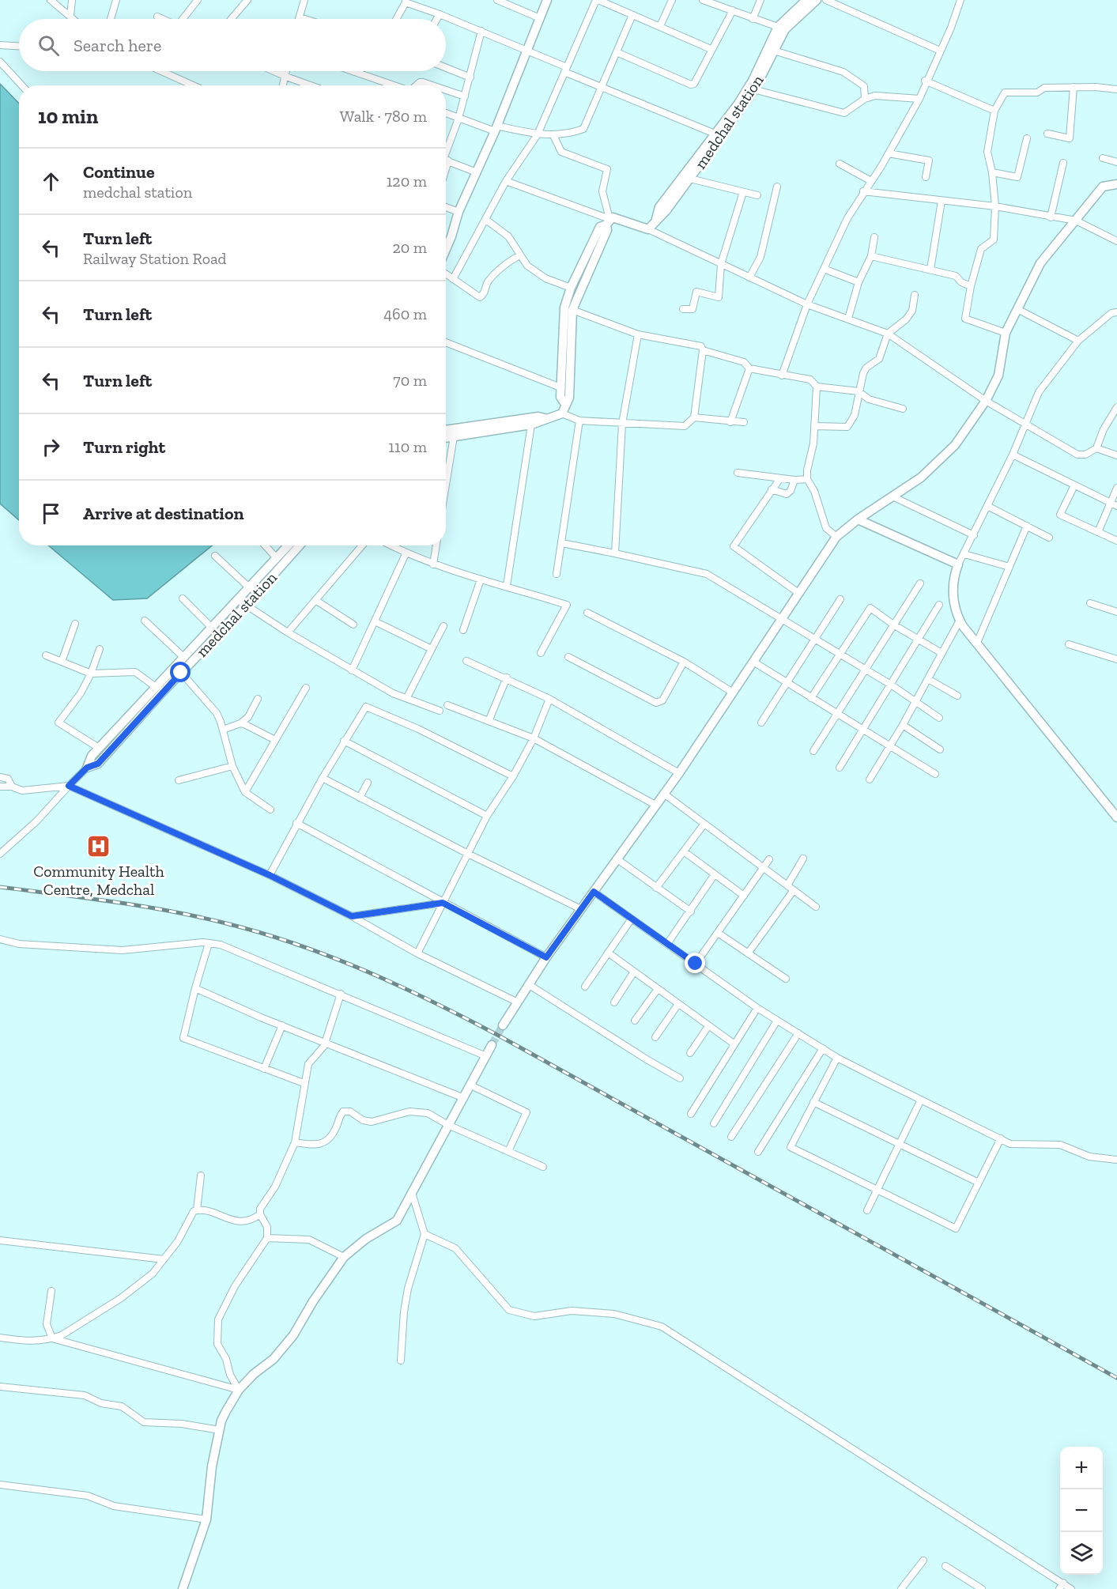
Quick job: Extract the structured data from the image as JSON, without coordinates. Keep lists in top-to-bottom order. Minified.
{"streets":{"street":["medchal station"]},"places":{"hospital":["Community Health Centre, Medchal"]},"page":{"search":"Search here","heading":["10 min","Walk · 780 m"],"list":[["Continue","medchal station","120 m"],["Turn left","Railway Station Road","20 m"],["Turn left","460 m"],["Turn left","70 m"],["Turn right","110 m"],"Arrive at destination"],"map_buttons":["+","−"]}}
